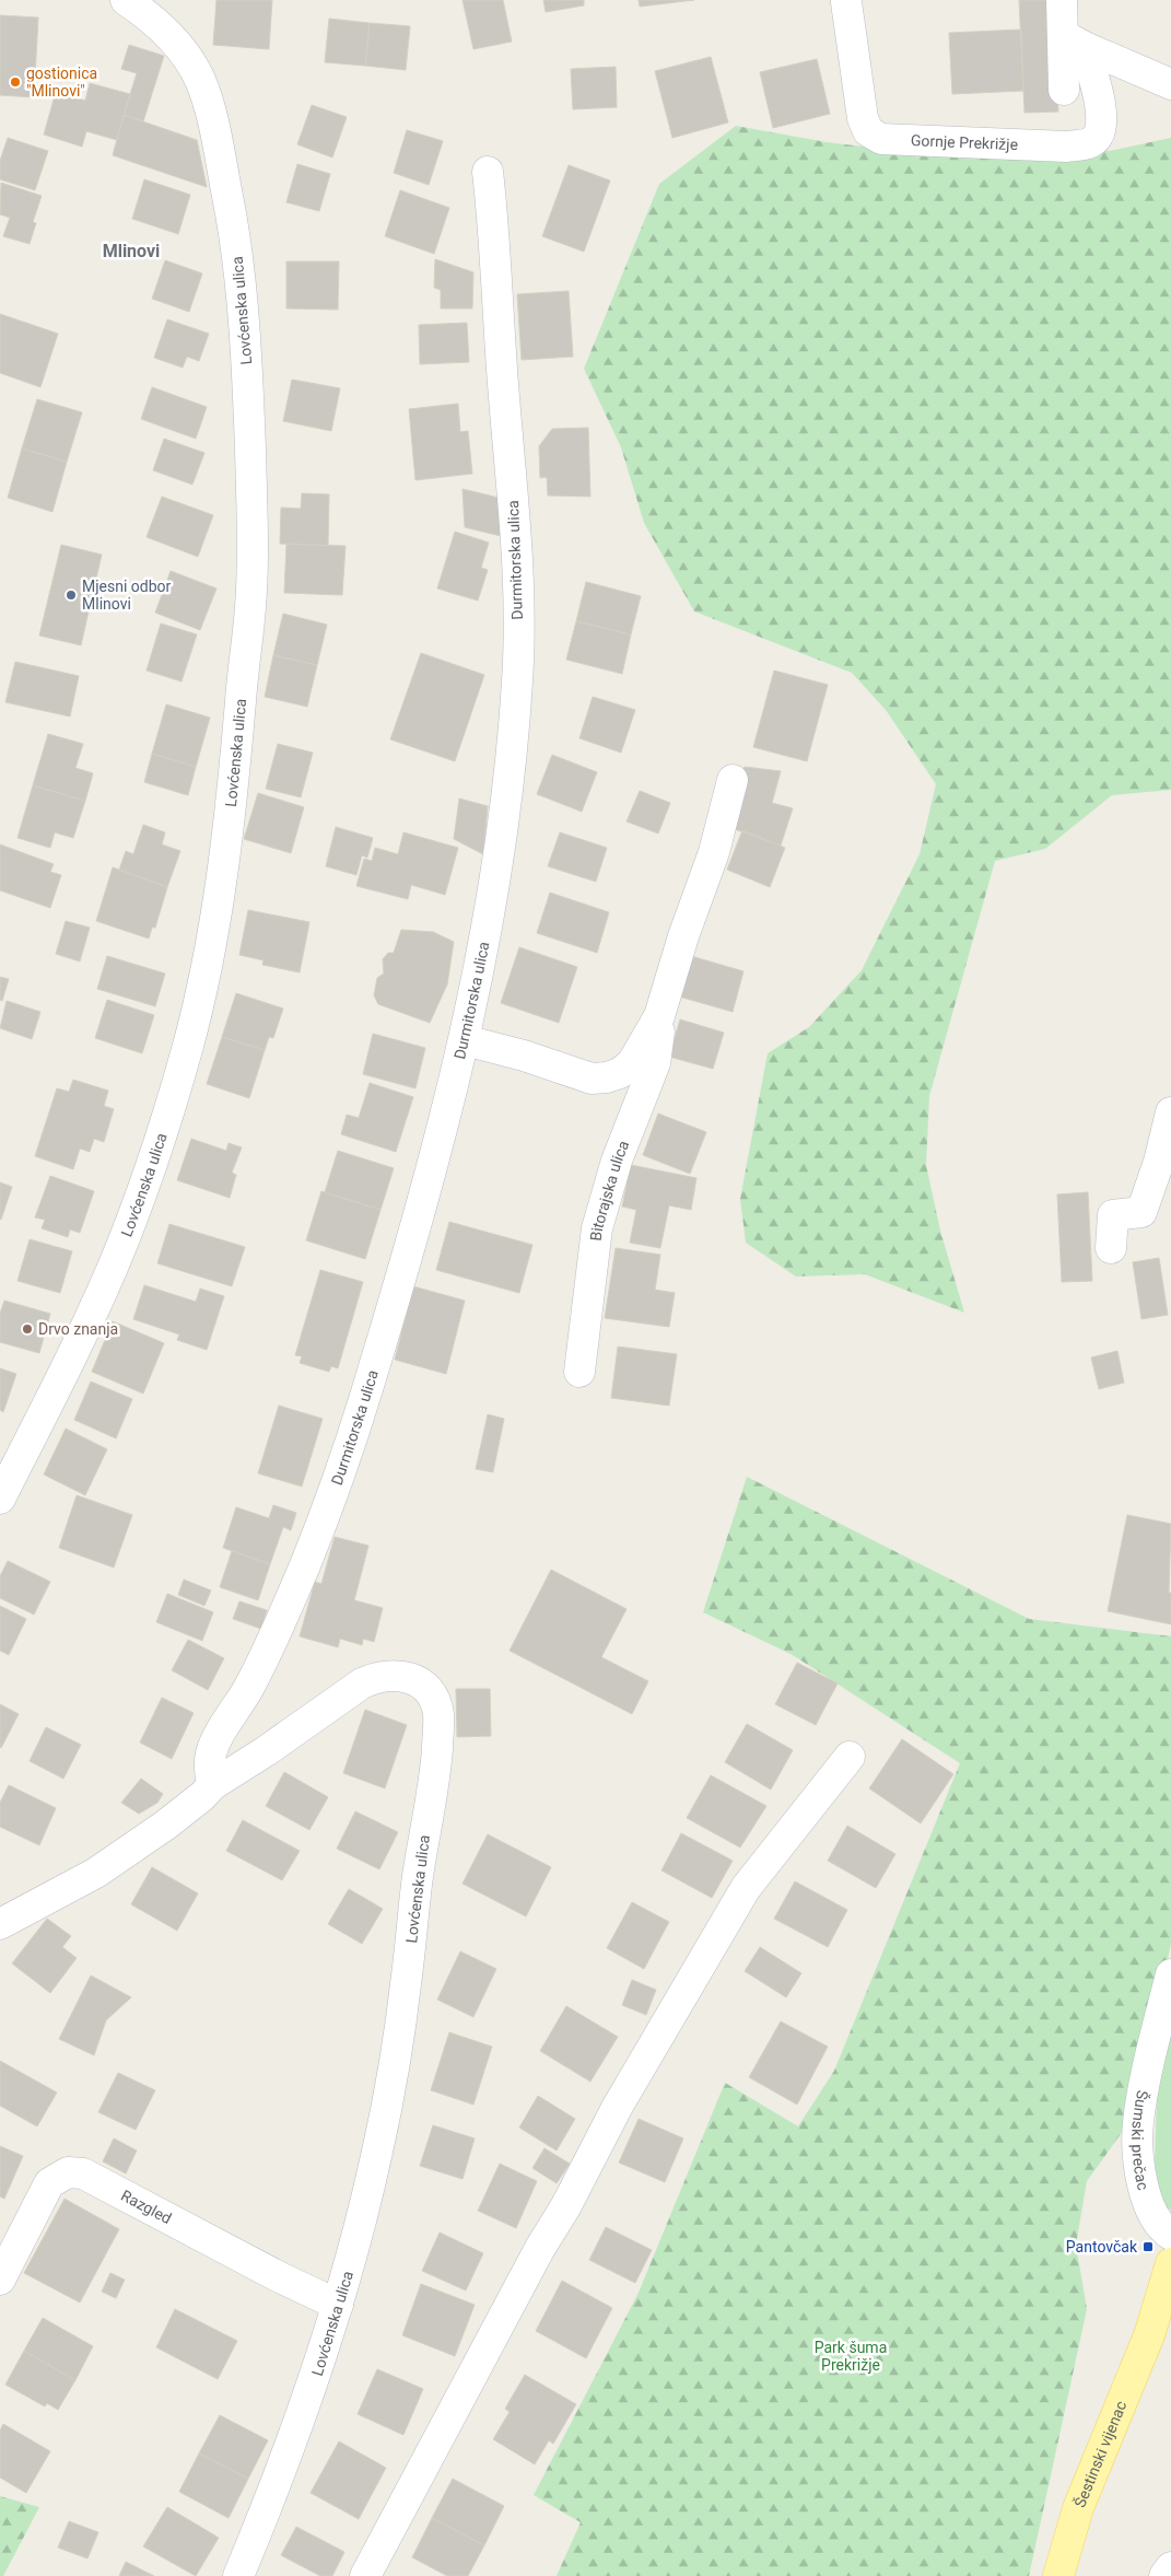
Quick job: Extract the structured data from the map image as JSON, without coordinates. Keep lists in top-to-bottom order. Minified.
{"streets":{"main road":["Šestinski vijenac"],"street":["Gornje Prekrižje","Lovćenska ulica","Durmitorska ulica","Bitorajska ulica","Šumski prečac","Razgled"]},"crossings":[["Lovćenska ulica","Durmitorska ulica"],["Lovćenska ulica","Razgled"],["Durmitorska ulica","Bitorajska ulica"]],"districts":["Mlinovi"],"parks":["Park šuma Prekrižje"],"places":{"other":["gostionica \"Mlinovi\"","Mjesni odbor Mlinovi","Drvo znanja"],"transit":["Pantovčak"]}}
